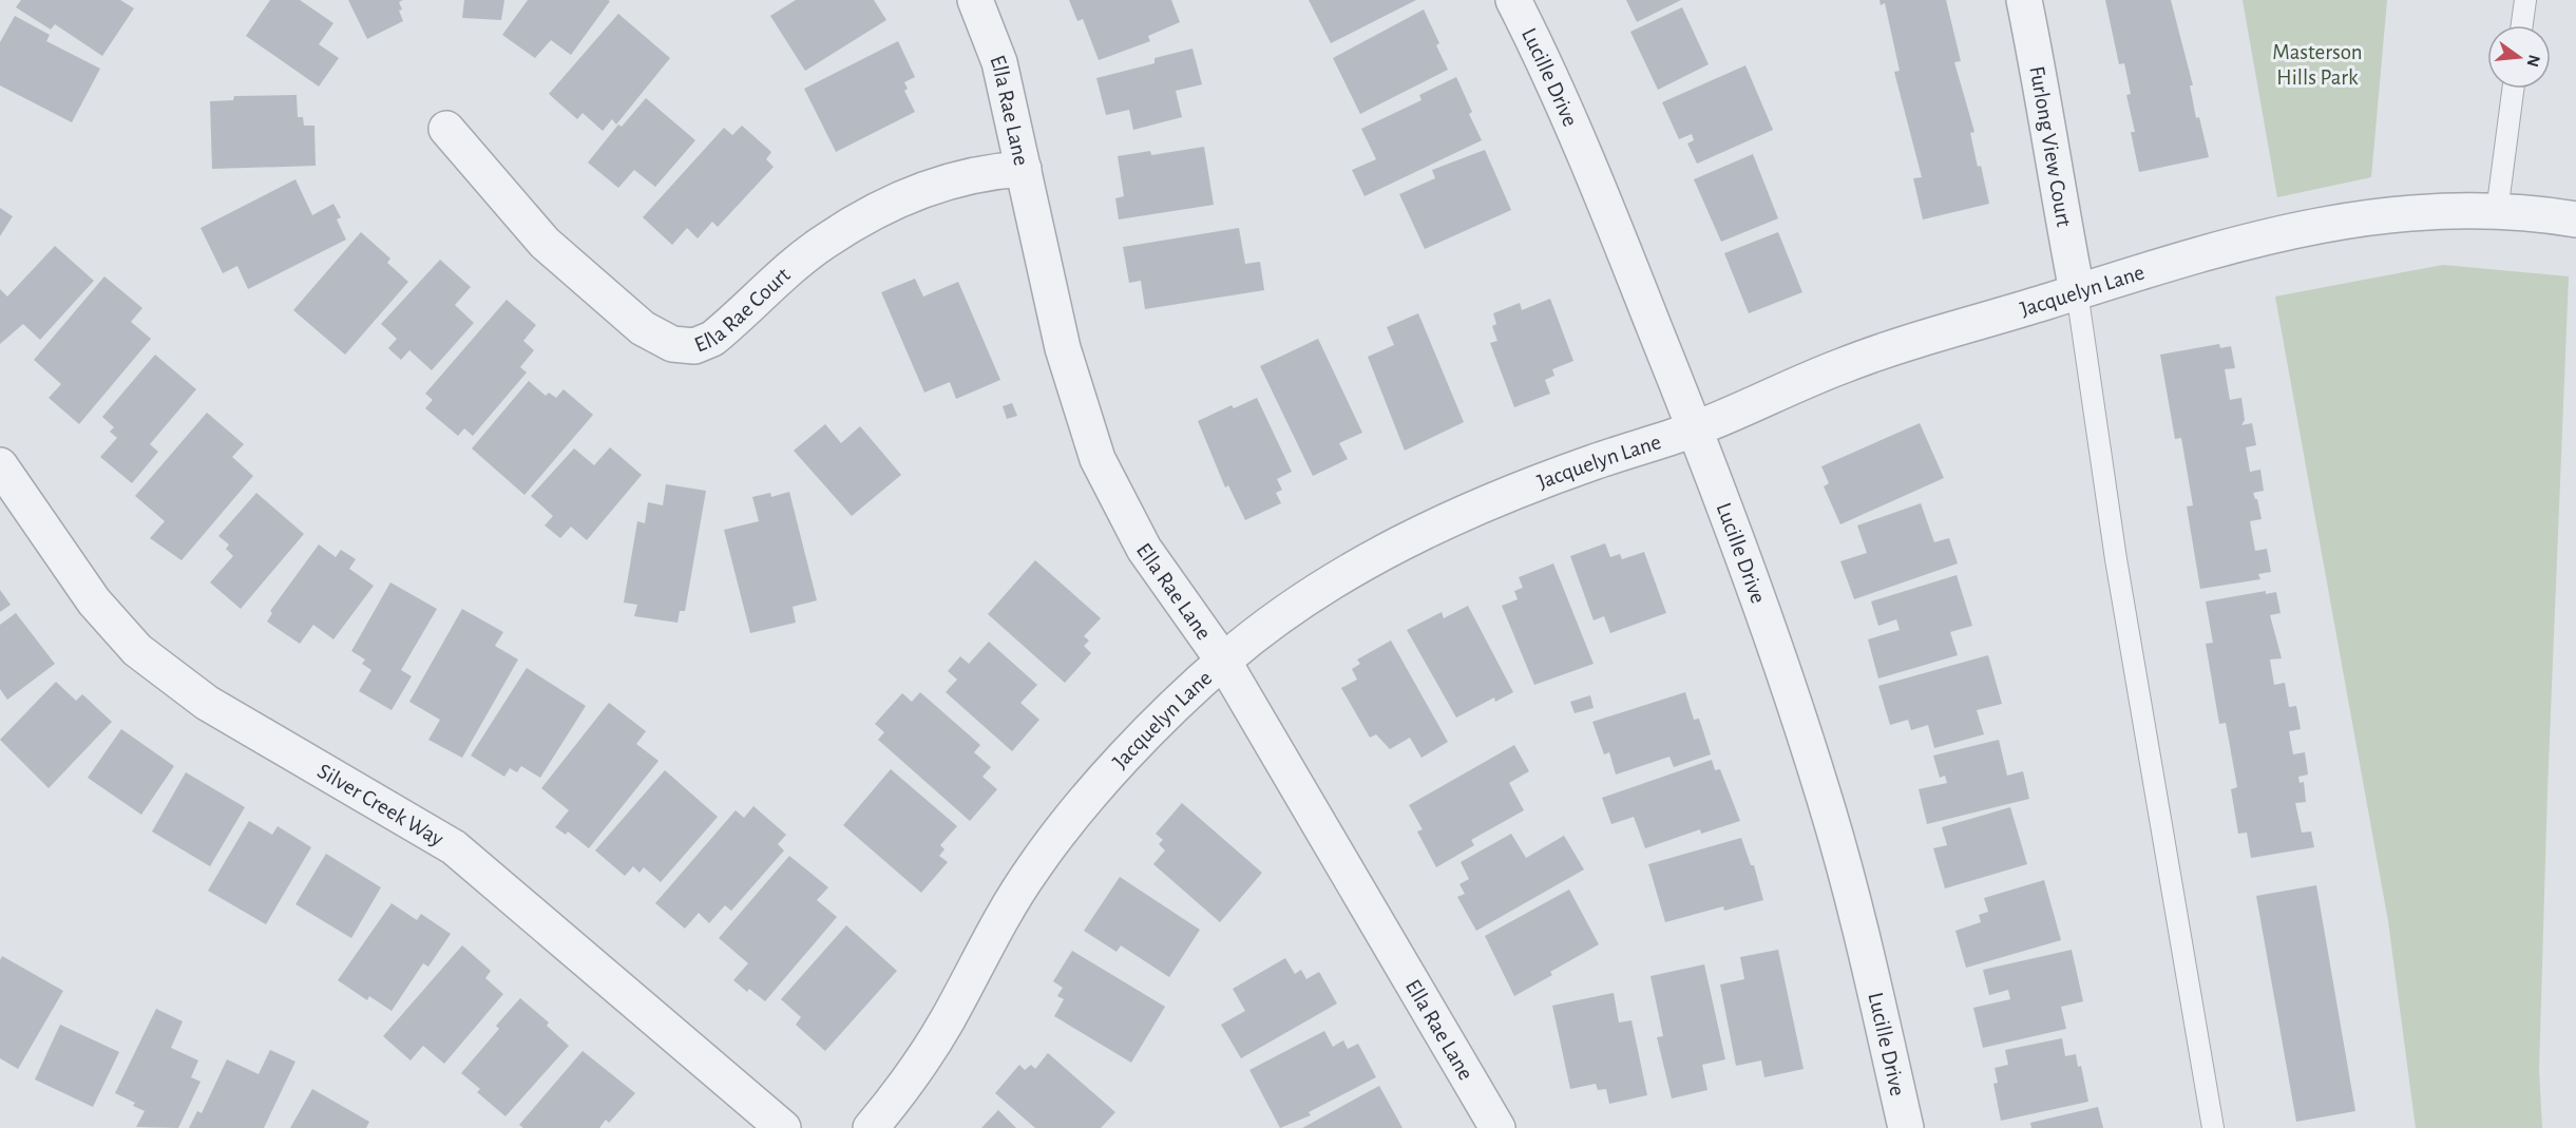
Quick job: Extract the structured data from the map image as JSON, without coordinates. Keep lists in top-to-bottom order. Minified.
{"streets":{"street":["Lucille Drive","Ella Rae Lane","Furlong View Court","Jacquelyn Lane","Ella Rae Court","Silver Creek Way"]},"crossings":[["Lucille Drive","Jacquelyn Lane"],["Ella Rae Lane","Jacquelyn Lane"],["Ella Rae Lane","Ella Rae Court"],["Furlong View Court","Jacquelyn Lane"]],"parks":["Masterson Hills Park"],"north":"right"}
